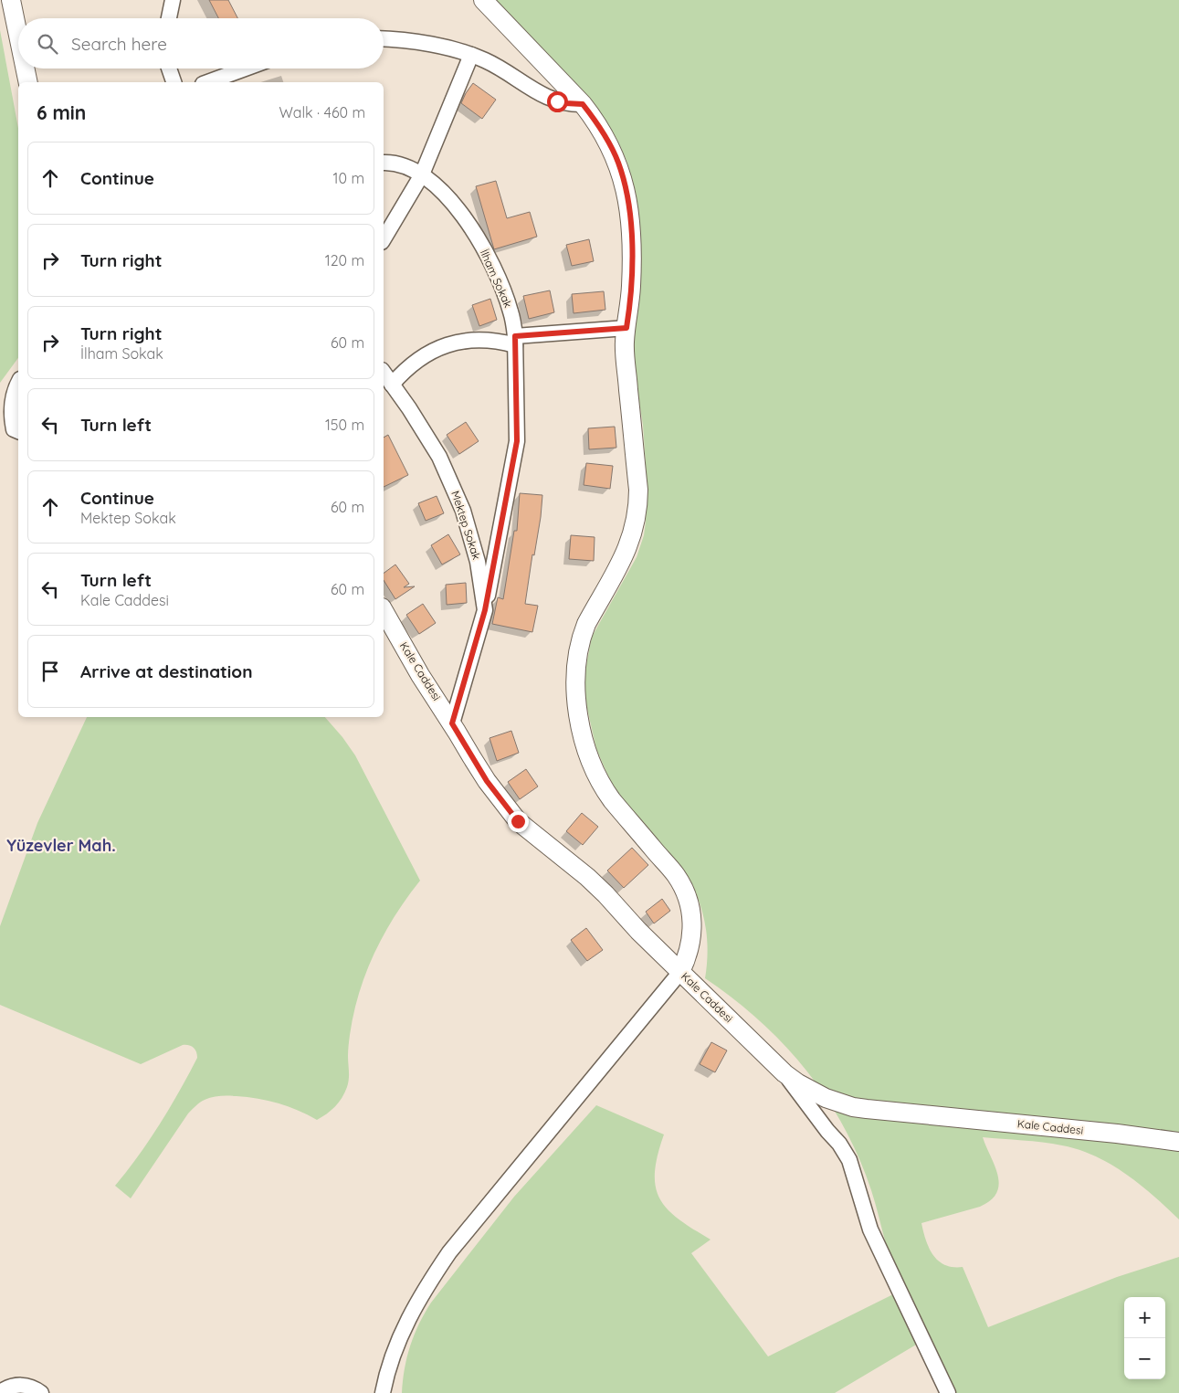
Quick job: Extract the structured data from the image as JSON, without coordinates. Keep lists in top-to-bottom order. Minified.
{"streets":{"street":["İlham Sokak","Mektep Sokak","Kale Caddesi"]},"crossings":[["İlham Sokak","Mektep Sokak"],["Mektep Sokak","Kale Caddesi"]],"districts":["Yüzevler Mah."],"page":{"search":"Search here","heading":["6 min","Walk · 460 m"],"list":[["Continue","10 m"],["Turn right","120 m"],["Turn right","İlham Sokak","60 m"],["Turn left","150 m"],["Continue","Mektep Sokak","60 m"],["Turn left","Kale Caddesi","60 m"],"Arrive at destination"],"map_buttons":["+","−"]}}
